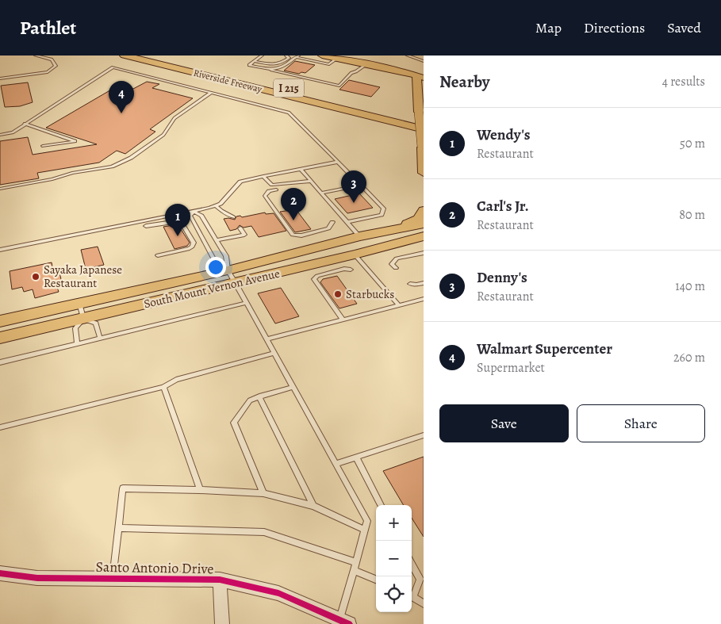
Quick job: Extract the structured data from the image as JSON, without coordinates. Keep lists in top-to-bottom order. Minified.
{"streets":{"highway":["Riverside Freeway","I 215"],"main road":["South Mount Vernon Avenue"],"street":["Santo Antonio Drive"]},"places":["Sayaka Japanese Restaurant","Starbucks"],"page":{"header":"Pathlet","nav":["Map","Directions","Saved"],"heading":["Nearby","4 results"],"pins":["4","3","2","1"],"list":[{"mark":"1","name":"Wendy's","note":"Restaurant","value":"50 m"},{"mark":"2","name":"Carl's Jr.","note":"Restaurant","value":"80 m"},{"mark":"3","name":"Denny's","note":"Restaurant","value":"140 m"},{"mark":"4","name":"Walmart Supercenter","note":"Supermarket","value":"260 m"}],"buttons":["Save","Share"],"map_buttons":["+","−"]}}
